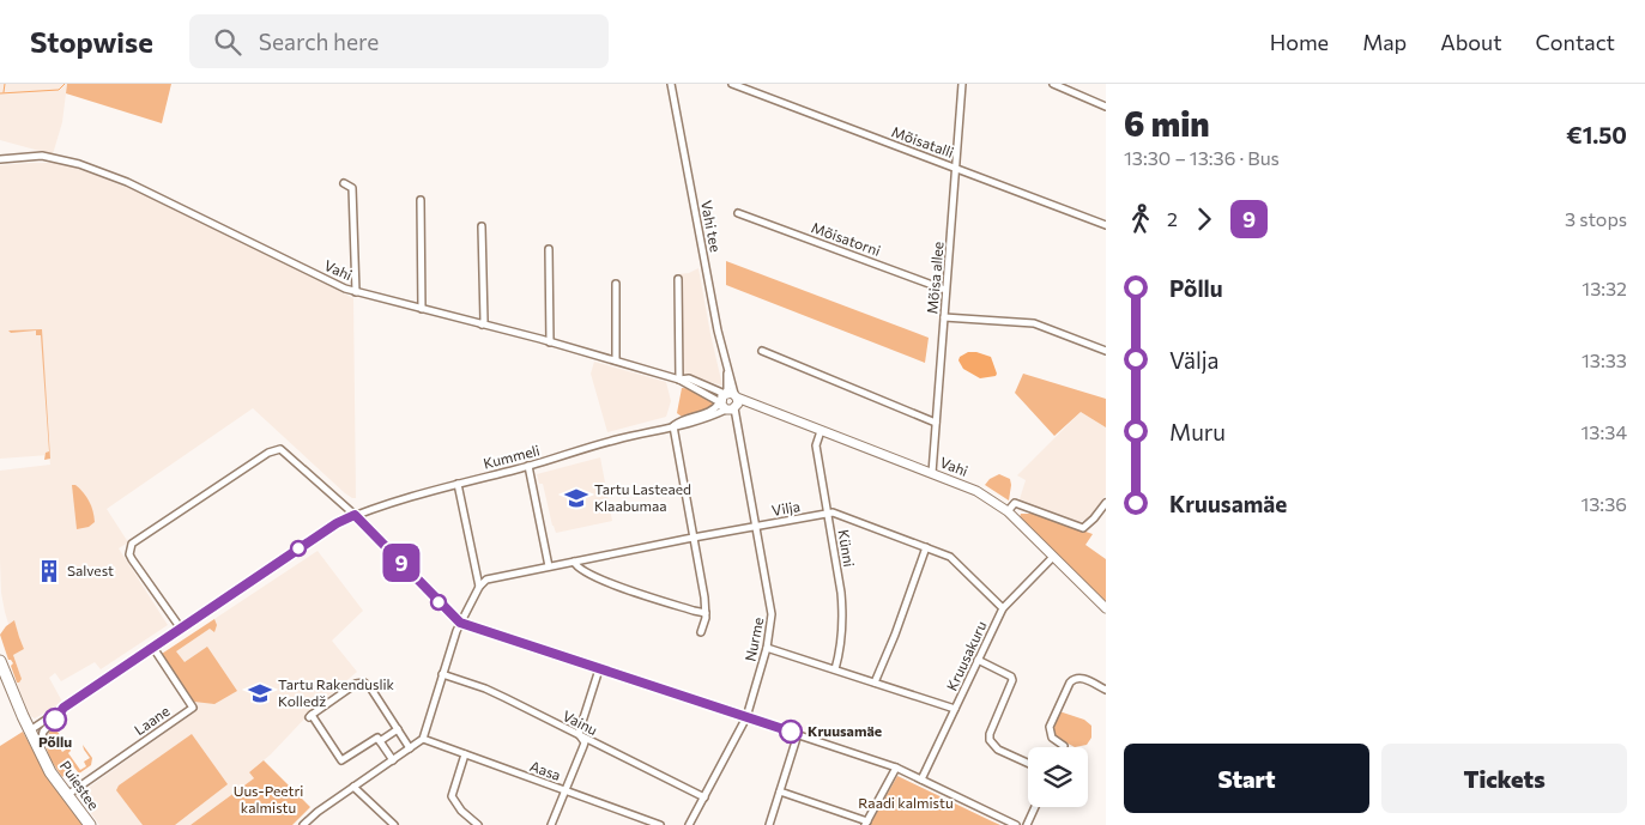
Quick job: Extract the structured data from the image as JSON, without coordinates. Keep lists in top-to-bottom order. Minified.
{"streets":{"highway":["Puiestee"],"street":["Mõisatalli","Vahi tee","Mõisatorni","Vahi","Mõisa allee","Kummeli","Vilja","Künni","Nurme","Kruusakuru","Laane","Vainu","Aasa"]},"crossings":[["Mõisatalli","Mõisa allee"],["Vahi tee","Vahi"],["Vahi tee","Kummeli"],["Vahi tee","Nurme"],["Mõisatorni","Mõisa allee"],["Vahi","Mõisa allee"],["Vahi","Kummeli"],["Vahi","Künni"],["Vahi","Nurme"],["Vahi","Kruusakuru"],["Kummeli","Nurme"],["Vilja","Künni"],["Vilja","Nurme"],["Vilja","Kruusakuru"],["Nurme","Vainu"],["Laane","Puiestee"]],"parks":["Uus-Peetri kalmistu","Raadi kalmistu"],"places":{"school or university":["Tartu Lasteaed Klaabumaa","Tartu Rakenduslik Kolledž"],"building":["Salvest"],"other":["Põllu","Kruusamäe"]},"lines":["bus line 9"],"page":{"header":"Stopwise","search":"Search here","nav":["Home","Map","About","Contact"],"on_map":"9","heading":["6 min","13:30 – 13:36 · Bus","€1.50"],"legs":["2","9","3 stops"],"list":[{"name":"Põllu","value":"13:32"},{"name":"Välja","value":"13:33"},{"name":"Muru","value":"13:34"},{"name":"Kruusamäe","value":"13:36"}],"buttons":["Start","Tickets"]}}
